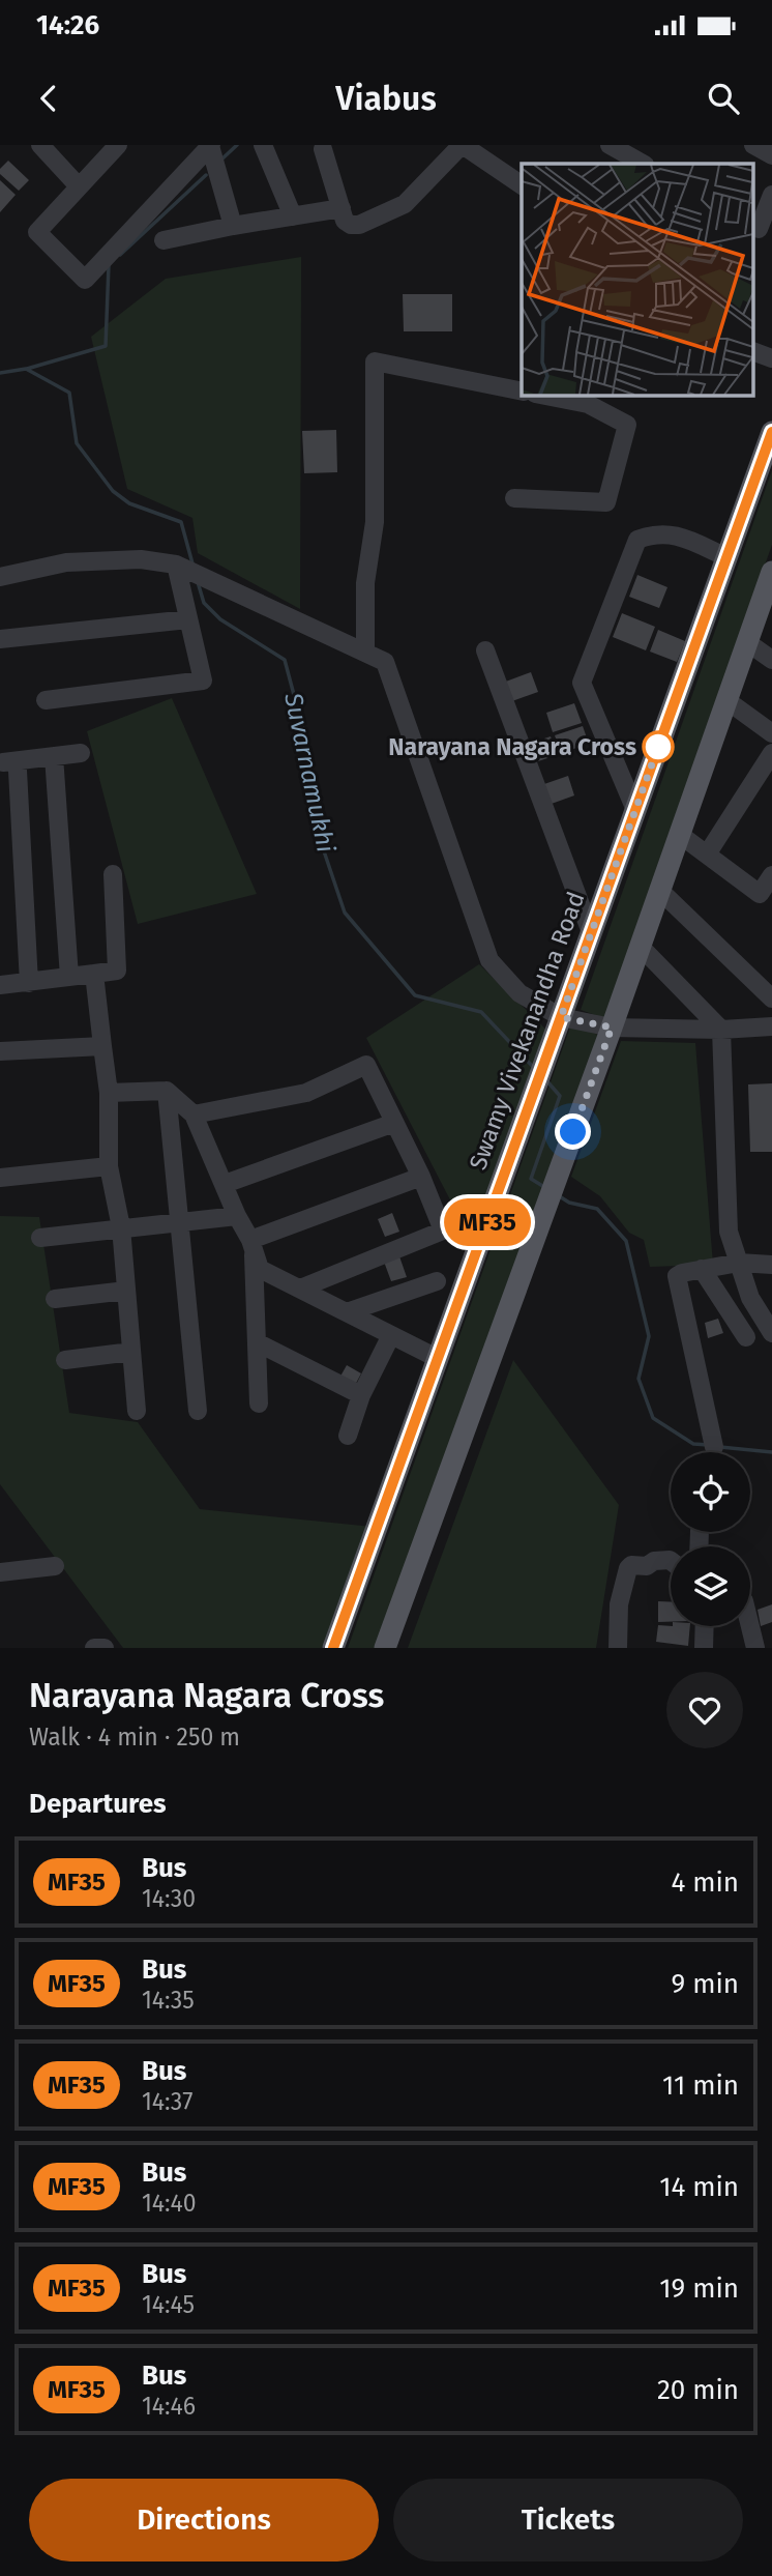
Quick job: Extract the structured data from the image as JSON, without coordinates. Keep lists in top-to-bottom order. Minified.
{"streets":{"main road":["Swamy Vivekanandha Road"]},"water":["Suvarnamukhi"],"places":["Narayana Nagara Cross"],"lines":["bus line MF35"],"page":{"status":"14:26","header":"Viabus","on_map":"MF35","heading":[["Narayana Nagara Cross","Walk · 4 min · 250 m"],"Departures"],"list":[{"mark":"MF35","name":"Bus","note":"14:30","value":"4 min"},{"mark":"MF35","name":"Bus","note":"14:35","value":"9 min"},{"mark":"MF35","name":"Bus","note":"14:37","value":"11 min"},{"mark":"MF35","name":"Bus","note":"14:40","value":"14 min"},{"mark":"MF35","name":"Bus","note":"14:45","value":"19 min"},{"mark":"MF35","name":"Bus","note":"14:46","value":"20 min"}],"buttons":["Directions","Tickets"]}}
